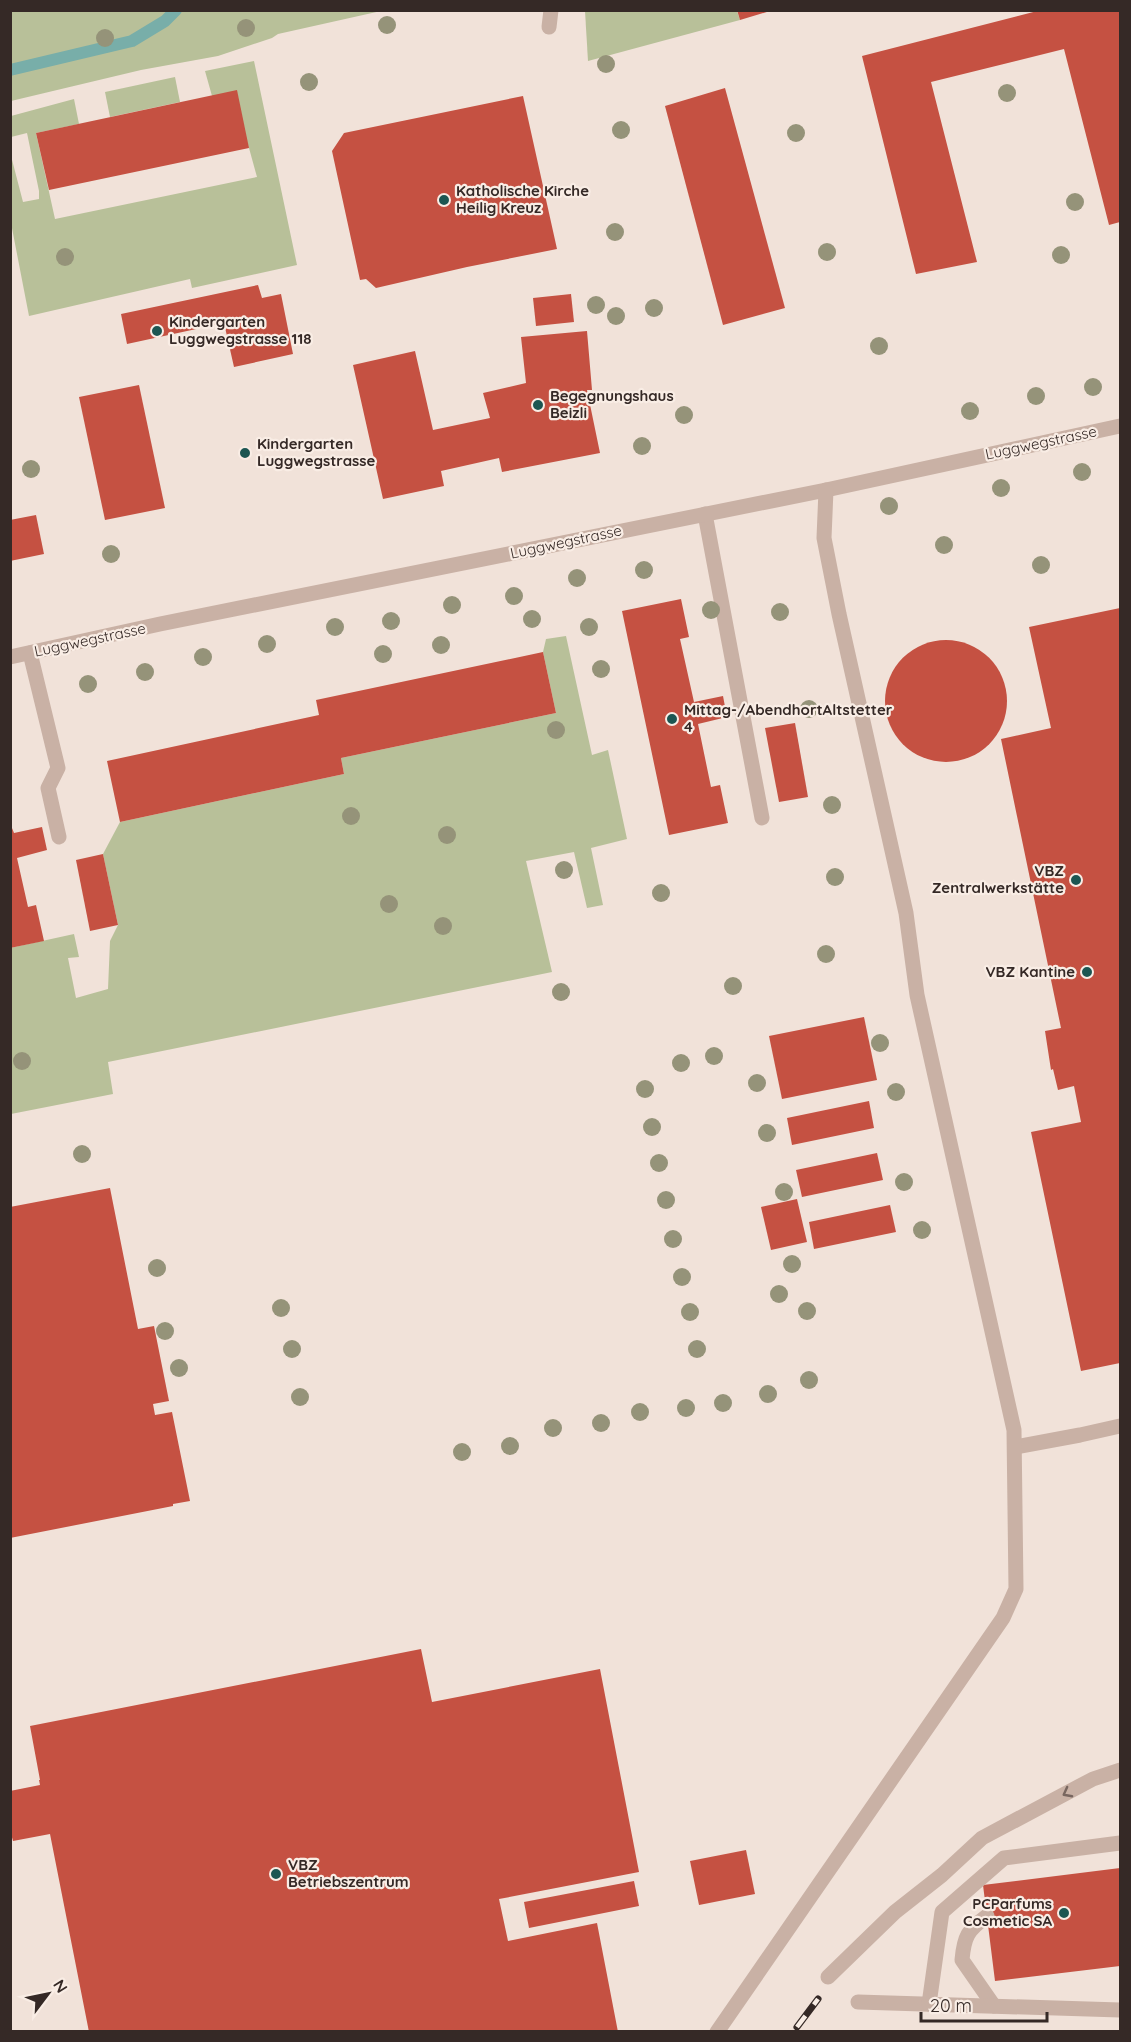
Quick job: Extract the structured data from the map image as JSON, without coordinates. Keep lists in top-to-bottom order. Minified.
{"streets":{"street":["Luggwegstrasse"]},"places":["Katholische Kirche Heilig Kreuz","Kindergarten Luggwegstrasse 118","Begegnungshaus Beizli","Kindergarten Luggwegstrasse","Mittag-/AbendhortAltstetter 4","VBZ Zentralwerkstätte","VBZ Kantine","VBZ Betriebszentrum","PCParfums Cosmetic SA"],"scale_bar":"20 m","north":"top right"}
